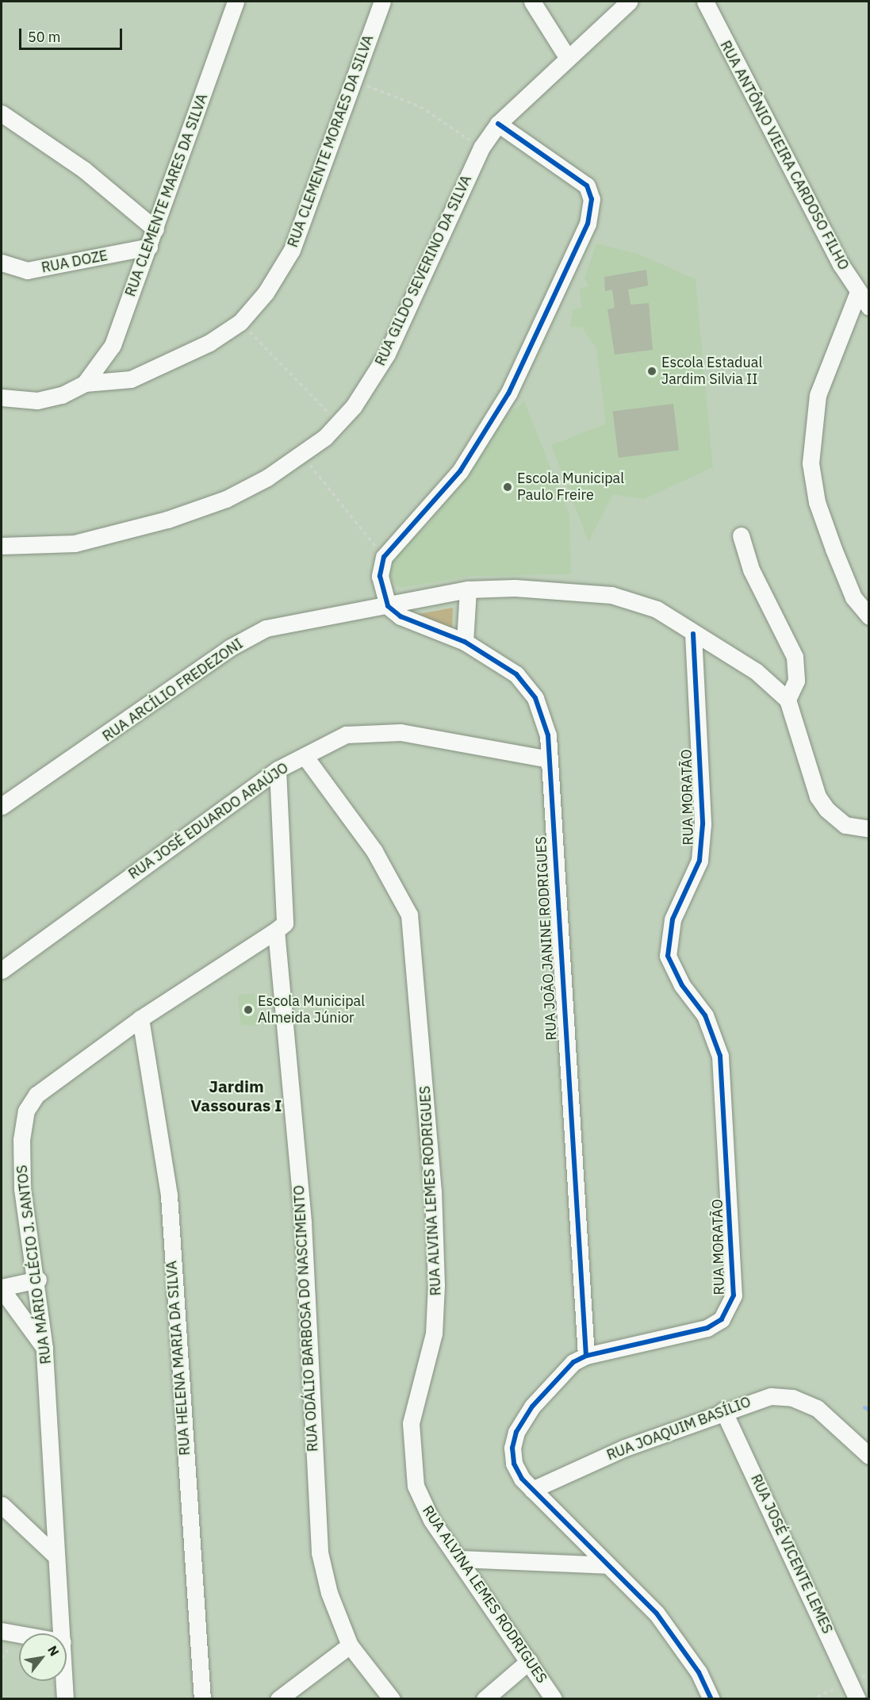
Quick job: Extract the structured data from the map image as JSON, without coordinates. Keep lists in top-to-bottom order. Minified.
{"streets":{"street":["RUA CLEMENTE MORAES DA SILVA","RUA ANTÔNIO VIEIRA CARDOSO FILHO","RUA CLEMENTE MARES DA SILVA","RUA DOZE","RUA GILDO SEVERINO DA SILVA","RUA ARCÍLIO FREDEZONI","RUA MORATÃO","RUA JOSÉ EDUARDO ARAÚJO","RUA JOÃO JANINE RODRIGUES","RUA ALVINA LEMES RODRIGUES","RUA MÁRIO CLÉCIO J. SANTOS","RUA ODÁLIO BARBOSA DO NASCIMENTO","RUA HELENA MARIA DA SILVA","RUA JOAQUIM BASÍLIO","RUA JOSÉ VICENTE LEMES"]},"crossings":[["RUA CLEMENTE MORAES DA SILVA","RUA CLEMENTE MARES DA SILVA"],["RUA CLEMENTE MARES DA SILVA","RUA DOZE"],["RUA ARCÍLIO FREDEZONI","RUA MORATÃO"],["RUA ARCÍLIO FREDEZONI","RUA JOÃO JANINE RODRIGUES"],["RUA MORATÃO","RUA JOÃO JANINE RODRIGUES"],["RUA MORATÃO","RUA JOAQUIM BASÍLIO"],["RUA JOSÉ EDUARDO ARAÚJO","RUA JOÃO JANINE RODRIGUES"],["RUA JOSÉ EDUARDO ARAÚJO","RUA ALVINA LEMES RODRIGUES"],["RUA JOSÉ EDUARDO ARAÚJO","RUA ODÁLIO BARBOSA DO NASCIMENTO"],["RUA MÁRIO CLÉCIO J. SANTOS","RUA ODÁLIO BARBOSA DO NASCIMENTO"],["RUA MÁRIO CLÉCIO J. SANTOS","RUA HELENA MARIA DA SILVA"],["RUA JOAQUIM BASÍLIO","RUA JOSÉ VICENTE LEMES"]],"districts":["Jardim Vassouras I"],"places":["Escola Estadual Jardim Silvia II","Escola Municipal Paulo Freire","Escola Municipal Almeida Júnior"],"scale_bar":"50 m","north":"top right"}
